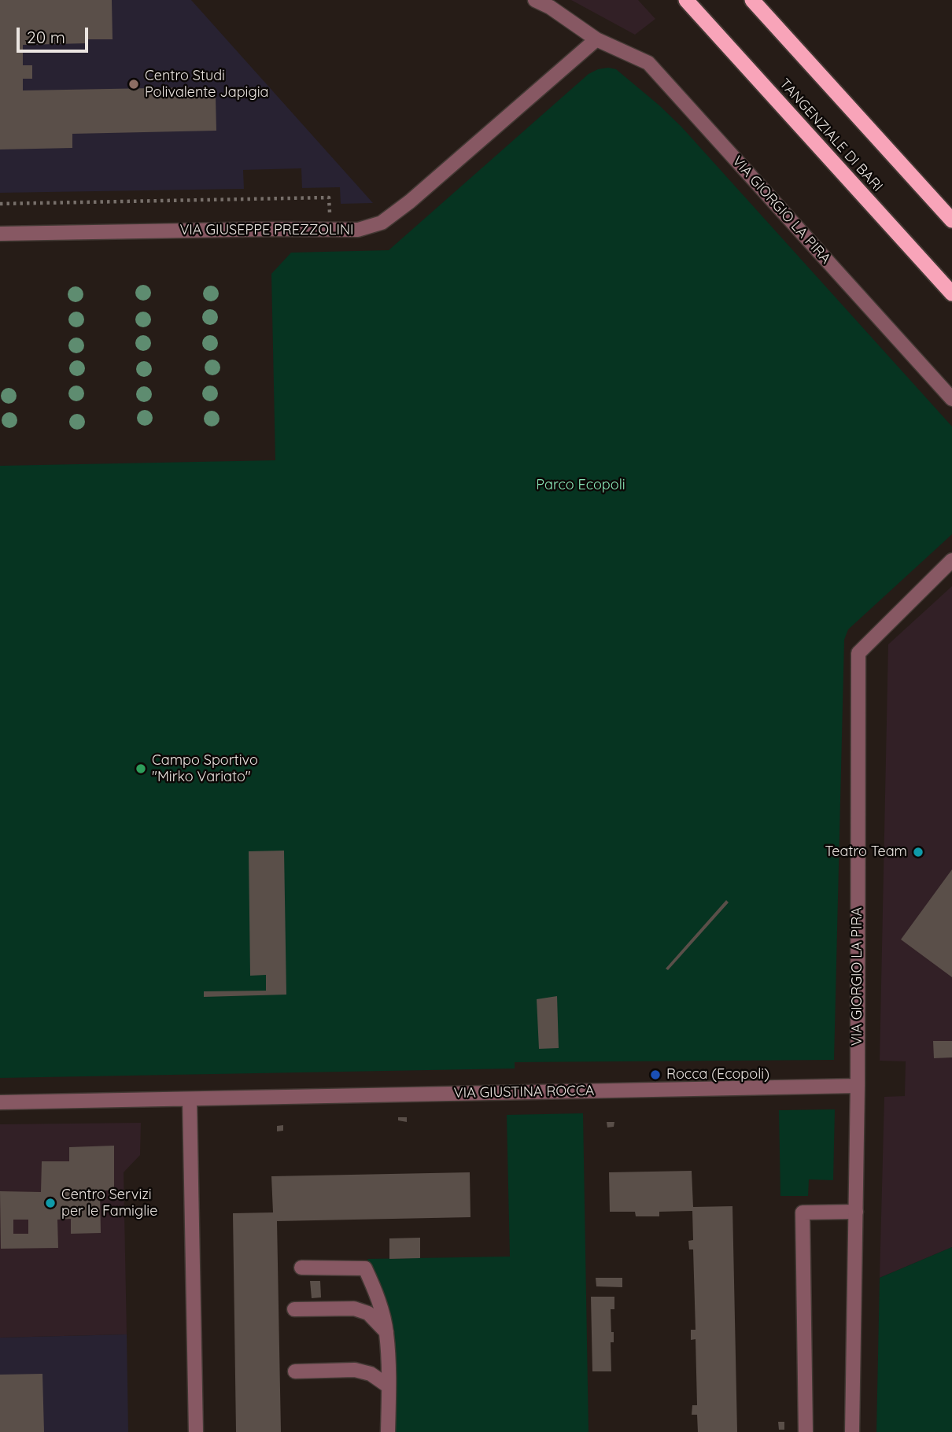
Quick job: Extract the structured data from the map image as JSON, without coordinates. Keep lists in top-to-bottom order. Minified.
{"streets":{"highway":["TANGENZIALE DI BARI"],"street":["VIA GIORGIO LA PIRA","VIA GIUSEPPE PREZZOLINI","VIA GIUSTINA ROCCA"]},"crossings":[["VIA GIORGIO LA PIRA","VIA GIUSEPPE PREZZOLINI"],["VIA GIORGIO LA PIRA","VIA GIUSTINA ROCCA"]],"parks":["Parco Ecopoli"],"places":["Centro Studi Polivalente Japigia","Campo Sportivo \"Mirko Variato\"","Teatro Team","Rocca (Ecopoli)","Centro Servizi per le Famiglie"],"scale_bar":"20 m"}
